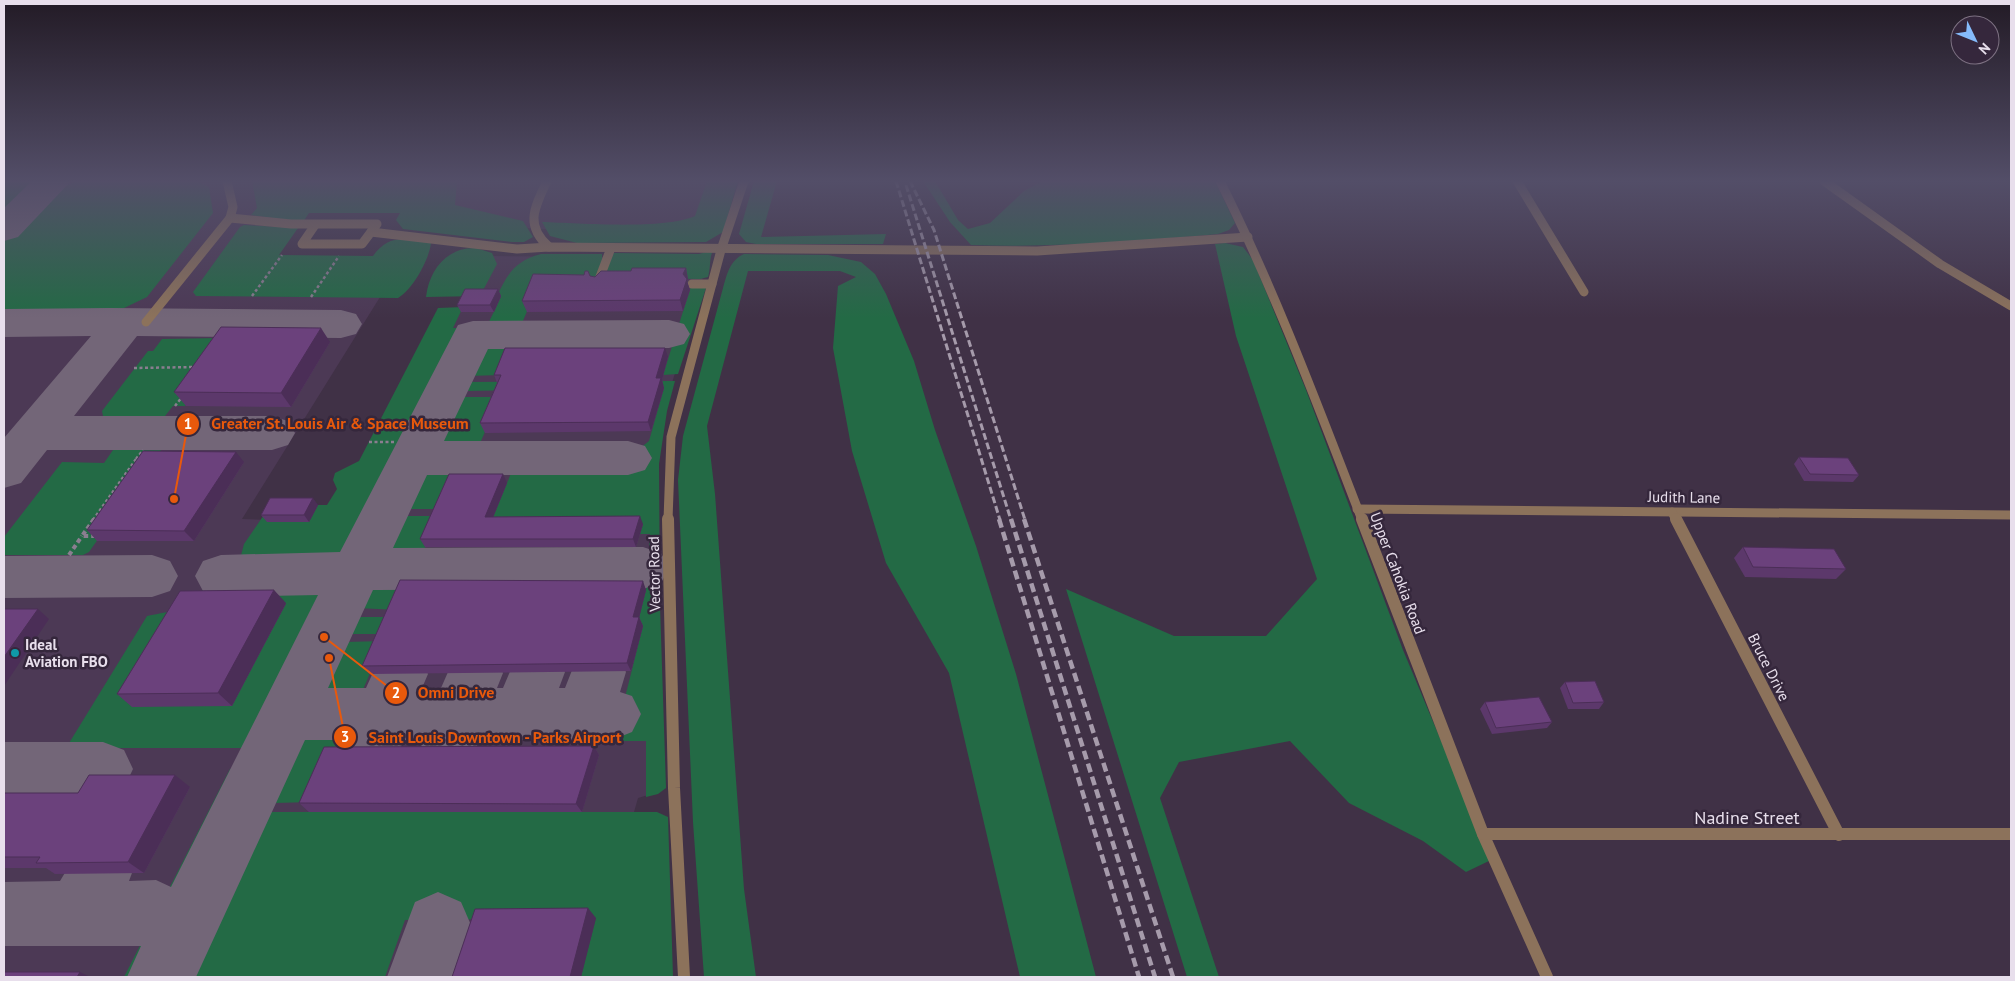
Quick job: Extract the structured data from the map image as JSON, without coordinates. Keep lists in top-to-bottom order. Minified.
{"streets":{"street":["Judith Lane","Upper Cahokia Road","Vector Road","Bruce Drive","Nadine Street"]},"crossings":[["Judith Lane","Upper Cahokia Road"],["Judith Lane","Bruce Drive"],["Upper Cahokia Road","Nadine Street"],["Bruce Drive","Nadine Street"]],"places":["Greater St. Louis Air & Space Museum","Omni Drive","Ideal Aviation FBO","Saint Louis Downtown - Parks Airport"],"north":"bottom right"}
